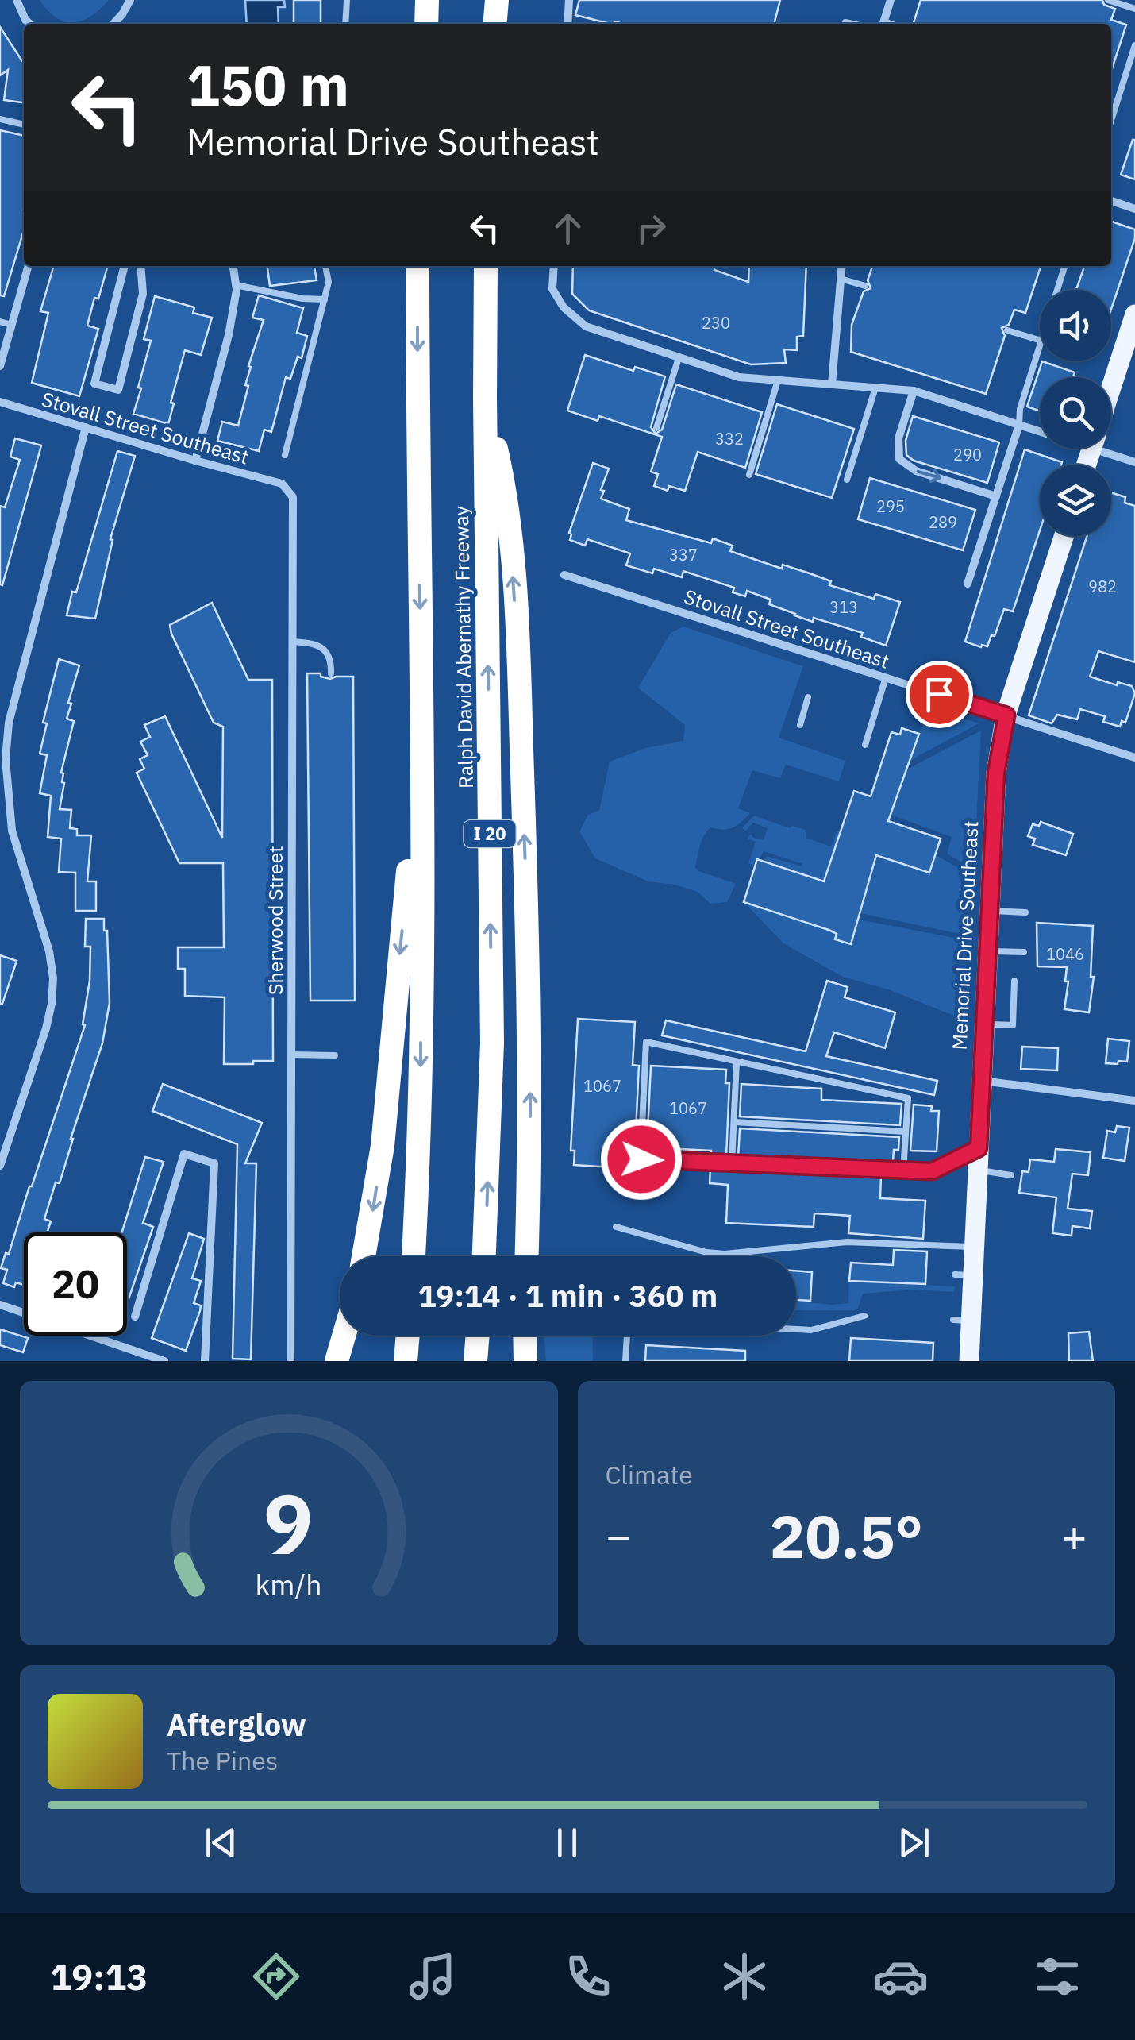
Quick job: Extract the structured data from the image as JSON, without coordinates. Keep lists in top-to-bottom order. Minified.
{"streets":{"highway":["Ralph David Abernathy Freeway","I 20"],"main road":["Memorial Drive Southeast"],"street":["Stovall Street Southeast","Sherwood Street"]},"crossings":[["Stovall Street Southeast","Sherwood Street"],["Stovall Street Southeast","Memorial Drive Southeast"]],"house_numbers":["230","332","290","295","289","337","982","313","1046","1067","1067"],"page":{"turn":["150 m","Memorial Drive Southeast"],"limit":"20","trip":"19:14 · 1 min · 360 m","tile":"Climate","heat":["−","20.5°","+"],"song":["Afterglow","The Pines"],"tabs":"19:13","gauge":["9","km/h"]}}
